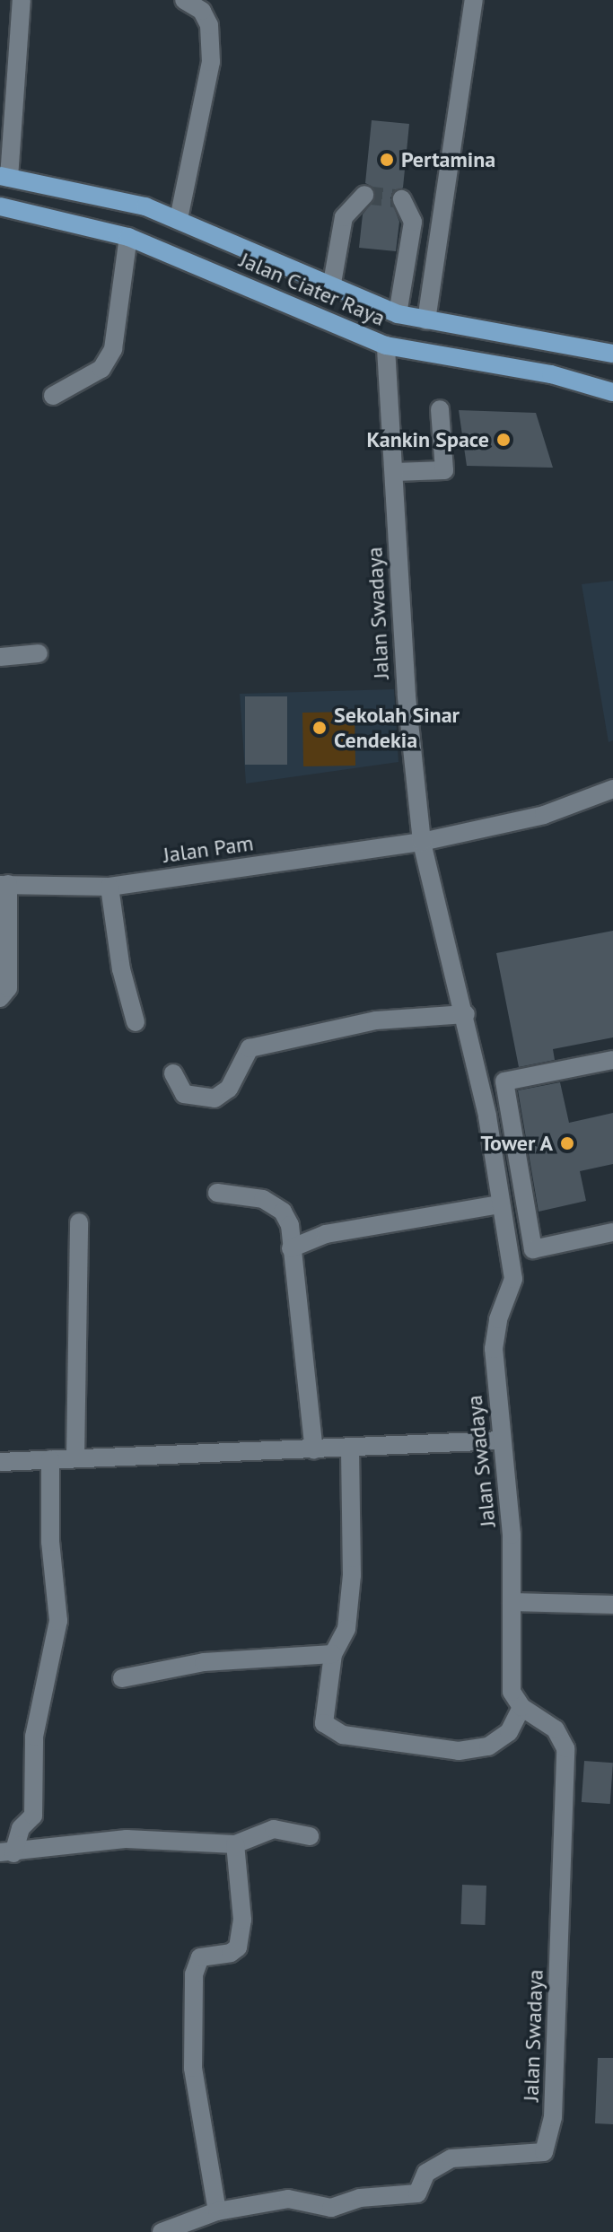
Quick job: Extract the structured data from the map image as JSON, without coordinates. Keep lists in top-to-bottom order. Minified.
{"streets":{"main road":["Jalan Ciater Raya"],"street":["Jalan Swadaya","Jalan Pam"]},"crossings":[["Jalan Ciater Raya","Jalan Swadaya"],["Jalan Swadaya","Jalan Pam"]],"places":["Pertamina","Kankin Space","Sekolah Sinar Cendekia","Tower A"]}
